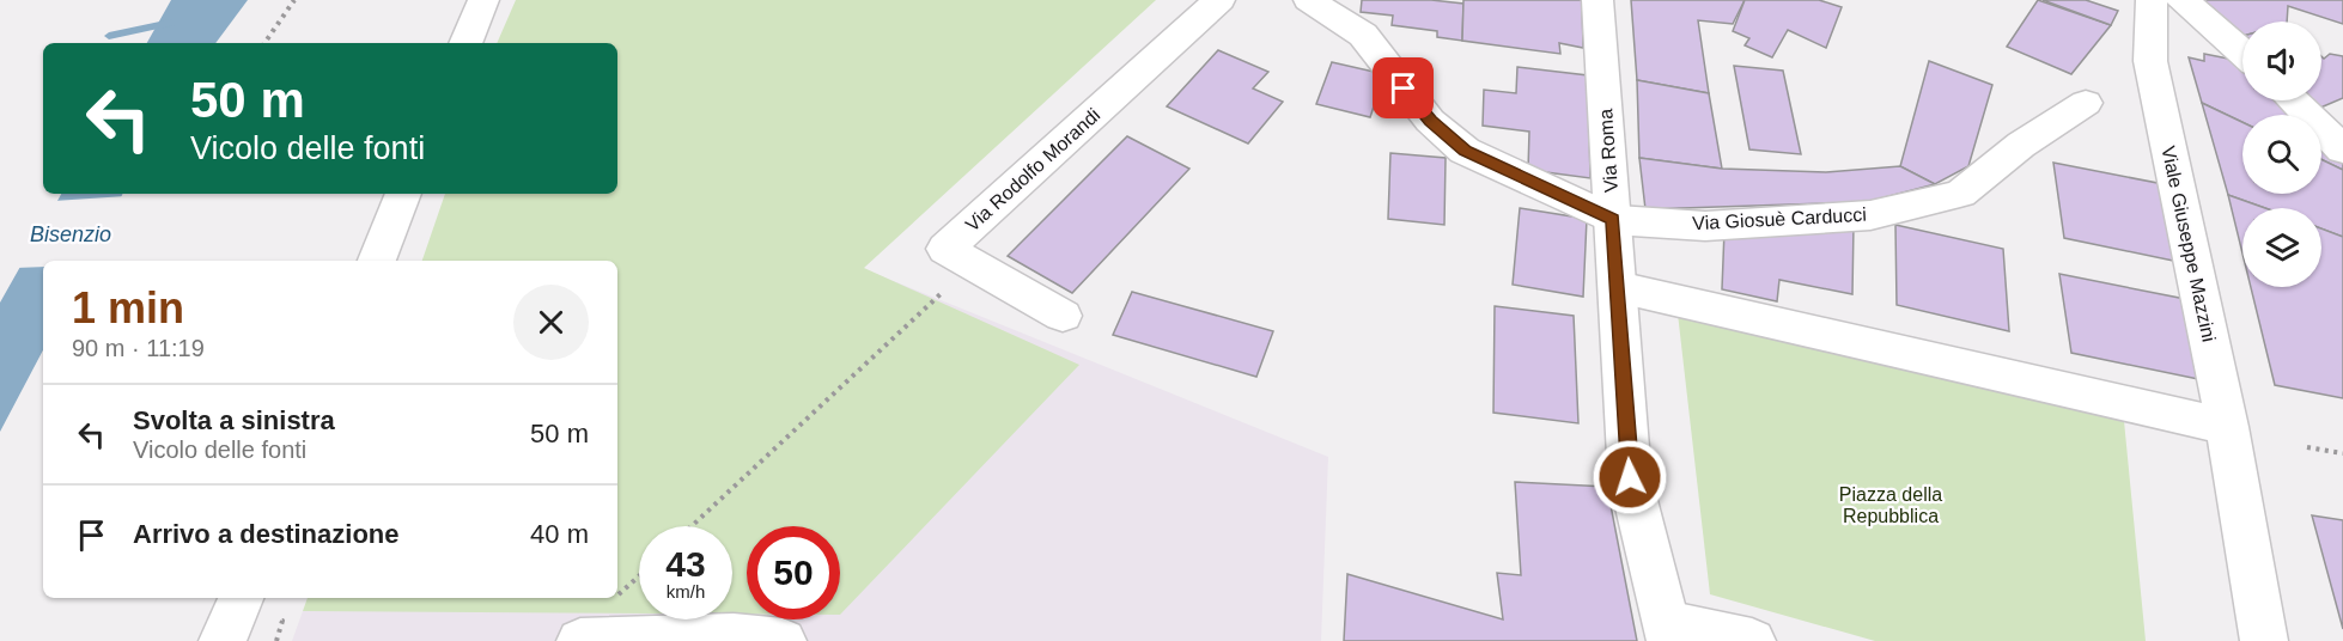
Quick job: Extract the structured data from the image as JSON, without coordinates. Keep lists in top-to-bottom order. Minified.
{"streets":{"street":["Via Roma","Via Rodolfo Morandi","Via Giosuè Carducci","Viale Giuseppe Mazzini"]},"crossings":[["Via Roma","Via Giosuè Carducci"]],"water":["Bisenzio"],"parks":["Piazza della Repubblica"],"page":{"turn":["50 m","Vicolo delle fonti"],"heading":["1 min","90 m · 11:19"],"list":[{"name":"Svolta a sinistra","note":"Vicolo delle fonti","value":"50 m"},{"name":"Arrivo a destinazione","value":"40 m"}],"speed":"43 km/h","limit":"50"}}
